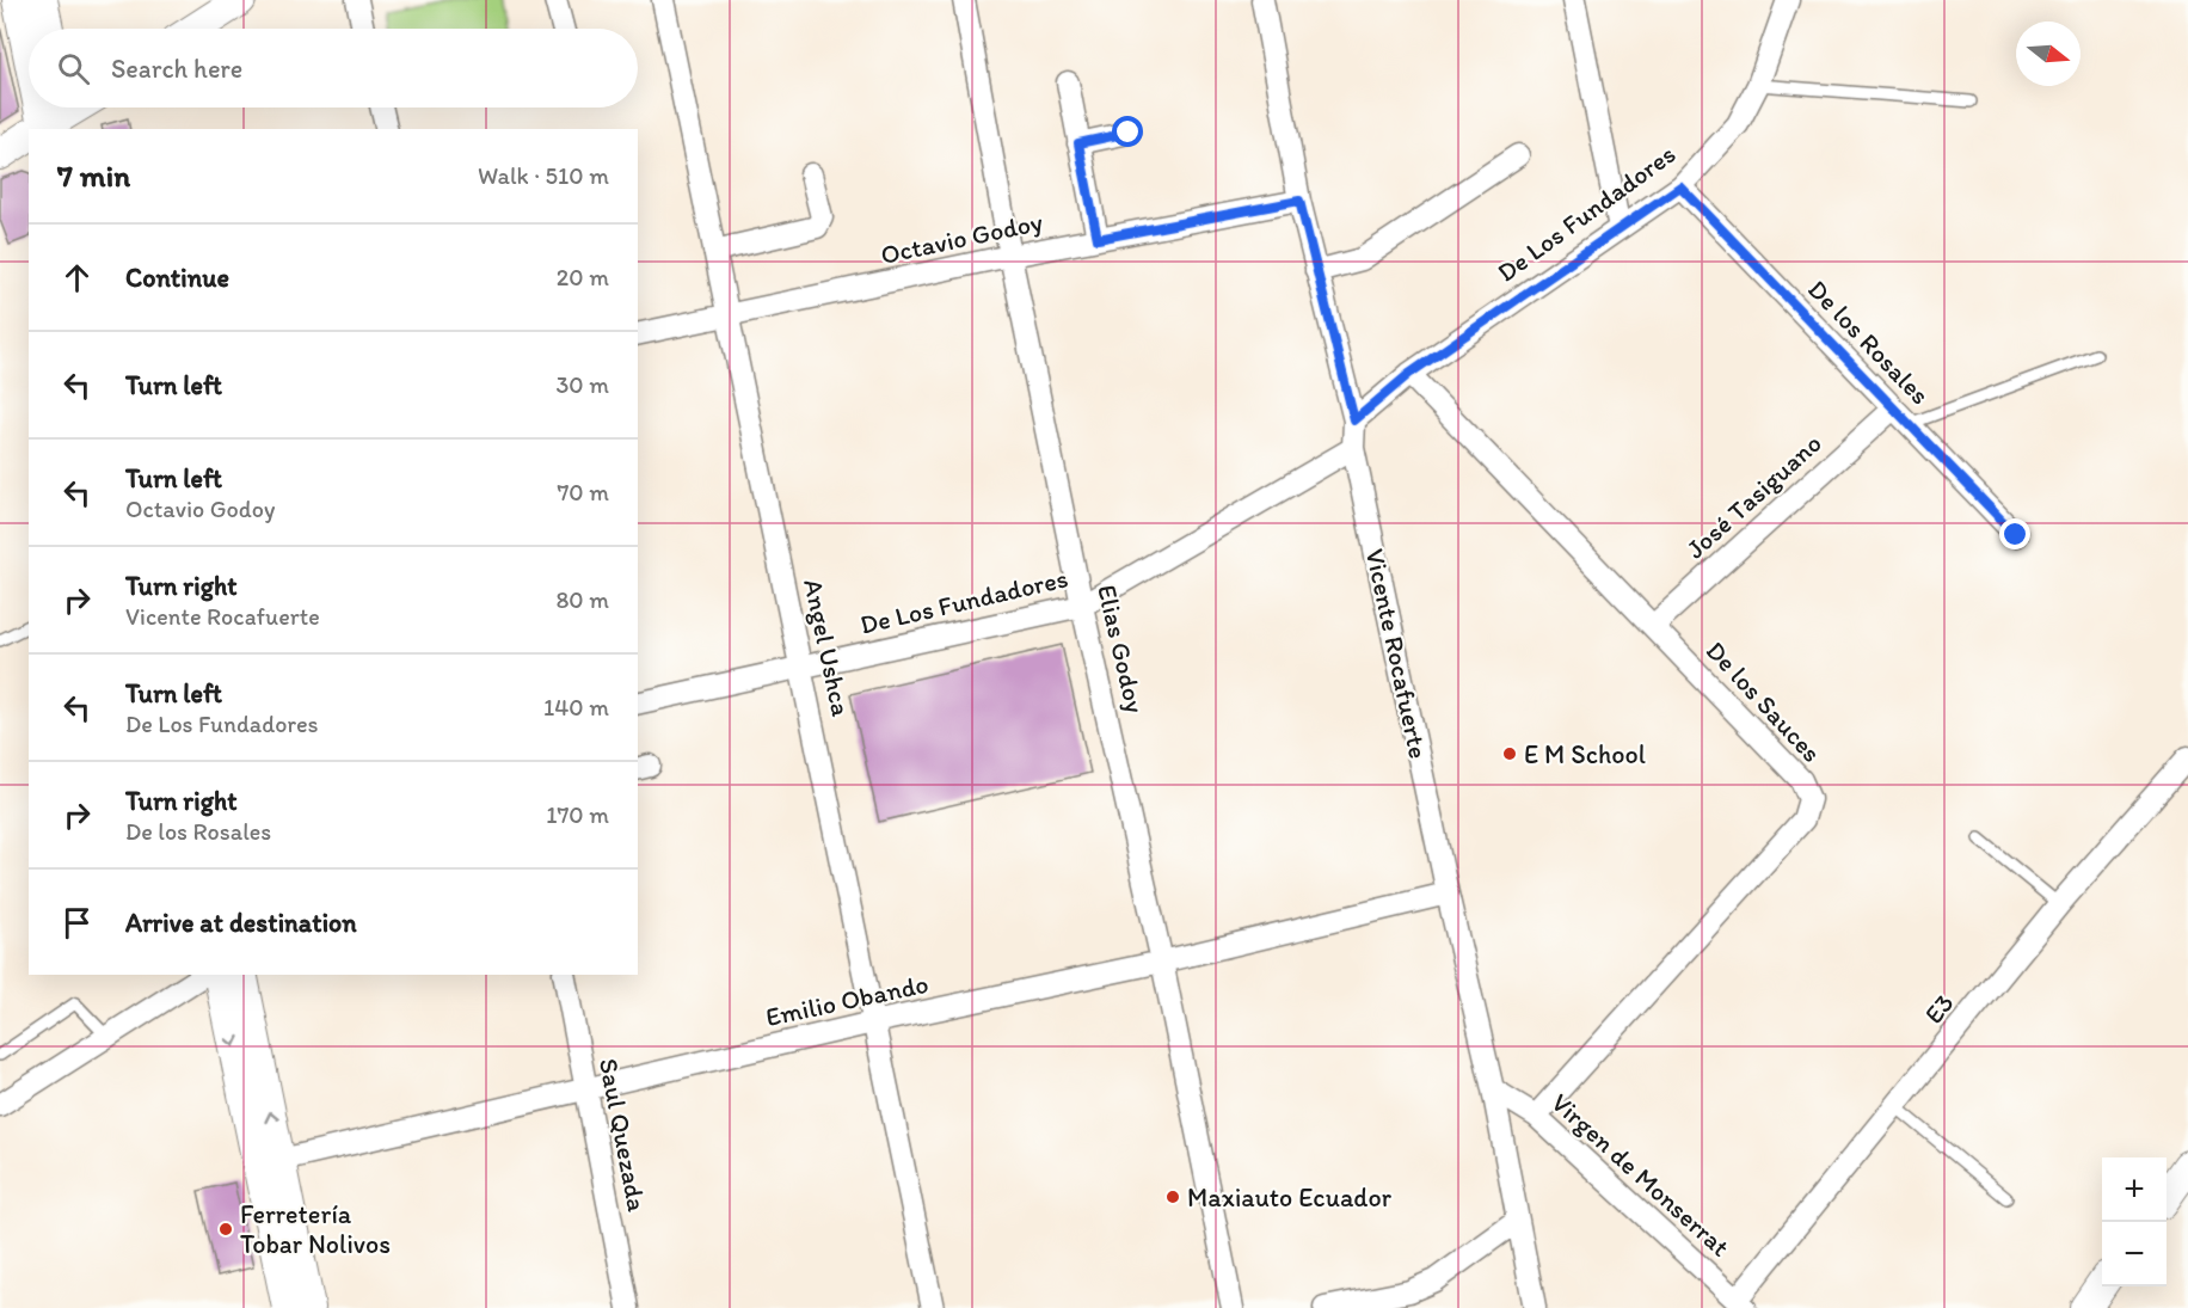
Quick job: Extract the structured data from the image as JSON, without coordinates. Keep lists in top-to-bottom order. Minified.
{"streets":{"street":["De Los Fundadores","Octavio Godoy","De los Rosales","José Tasiguano","Angel Ushca","Elias Godoy","Vicente Rocafuerte","De los Sauces","Emilio Obando","E3","Saul Quezada","Virgen de Monserrat"]},"crossings":[["De Los Fundadores","De los Rosales"],["De Los Fundadores","Angel Ushca"],["De Los Fundadores","Elias Godoy"],["De Los Fundadores","Vicente Rocafuerte"],["De Los Fundadores","De los Sauces"],["Octavio Godoy","Angel Ushca"],["Octavio Godoy","Elias Godoy"],["Octavio Godoy","Vicente Rocafuerte"],["De los Rosales","José Tasiguano"],["José Tasiguano","De los Sauces"],["Angel Ushca","Emilio Obando"],["Elias Godoy","Emilio Obando"],["Vicente Rocafuerte","Emilio Obando"],["Vicente Rocafuerte","Virgen de Monserrat"],["De los Sauces","Virgen de Monserrat"],["Emilio Obando","Saul Quezada"],["E3","Virgen de Monserrat"]],"places":["E M School","Maxiauto Ecuador","Ferretería Tobar Nolivos"],"north":"right","page":{"search":"Search here","heading":["7 min","Walk · 510 m"],"list":[["Continue","20 m"],["Turn left","30 m"],["Turn left","Octavio Godoy","70 m"],["Turn right","Vicente Rocafuerte","80 m"],["Turn left","De Los Fundadores","140 m"],["Turn right","De los Rosales","170 m"],"Arrive at destination"],"map_buttons":["+","−"]}}
